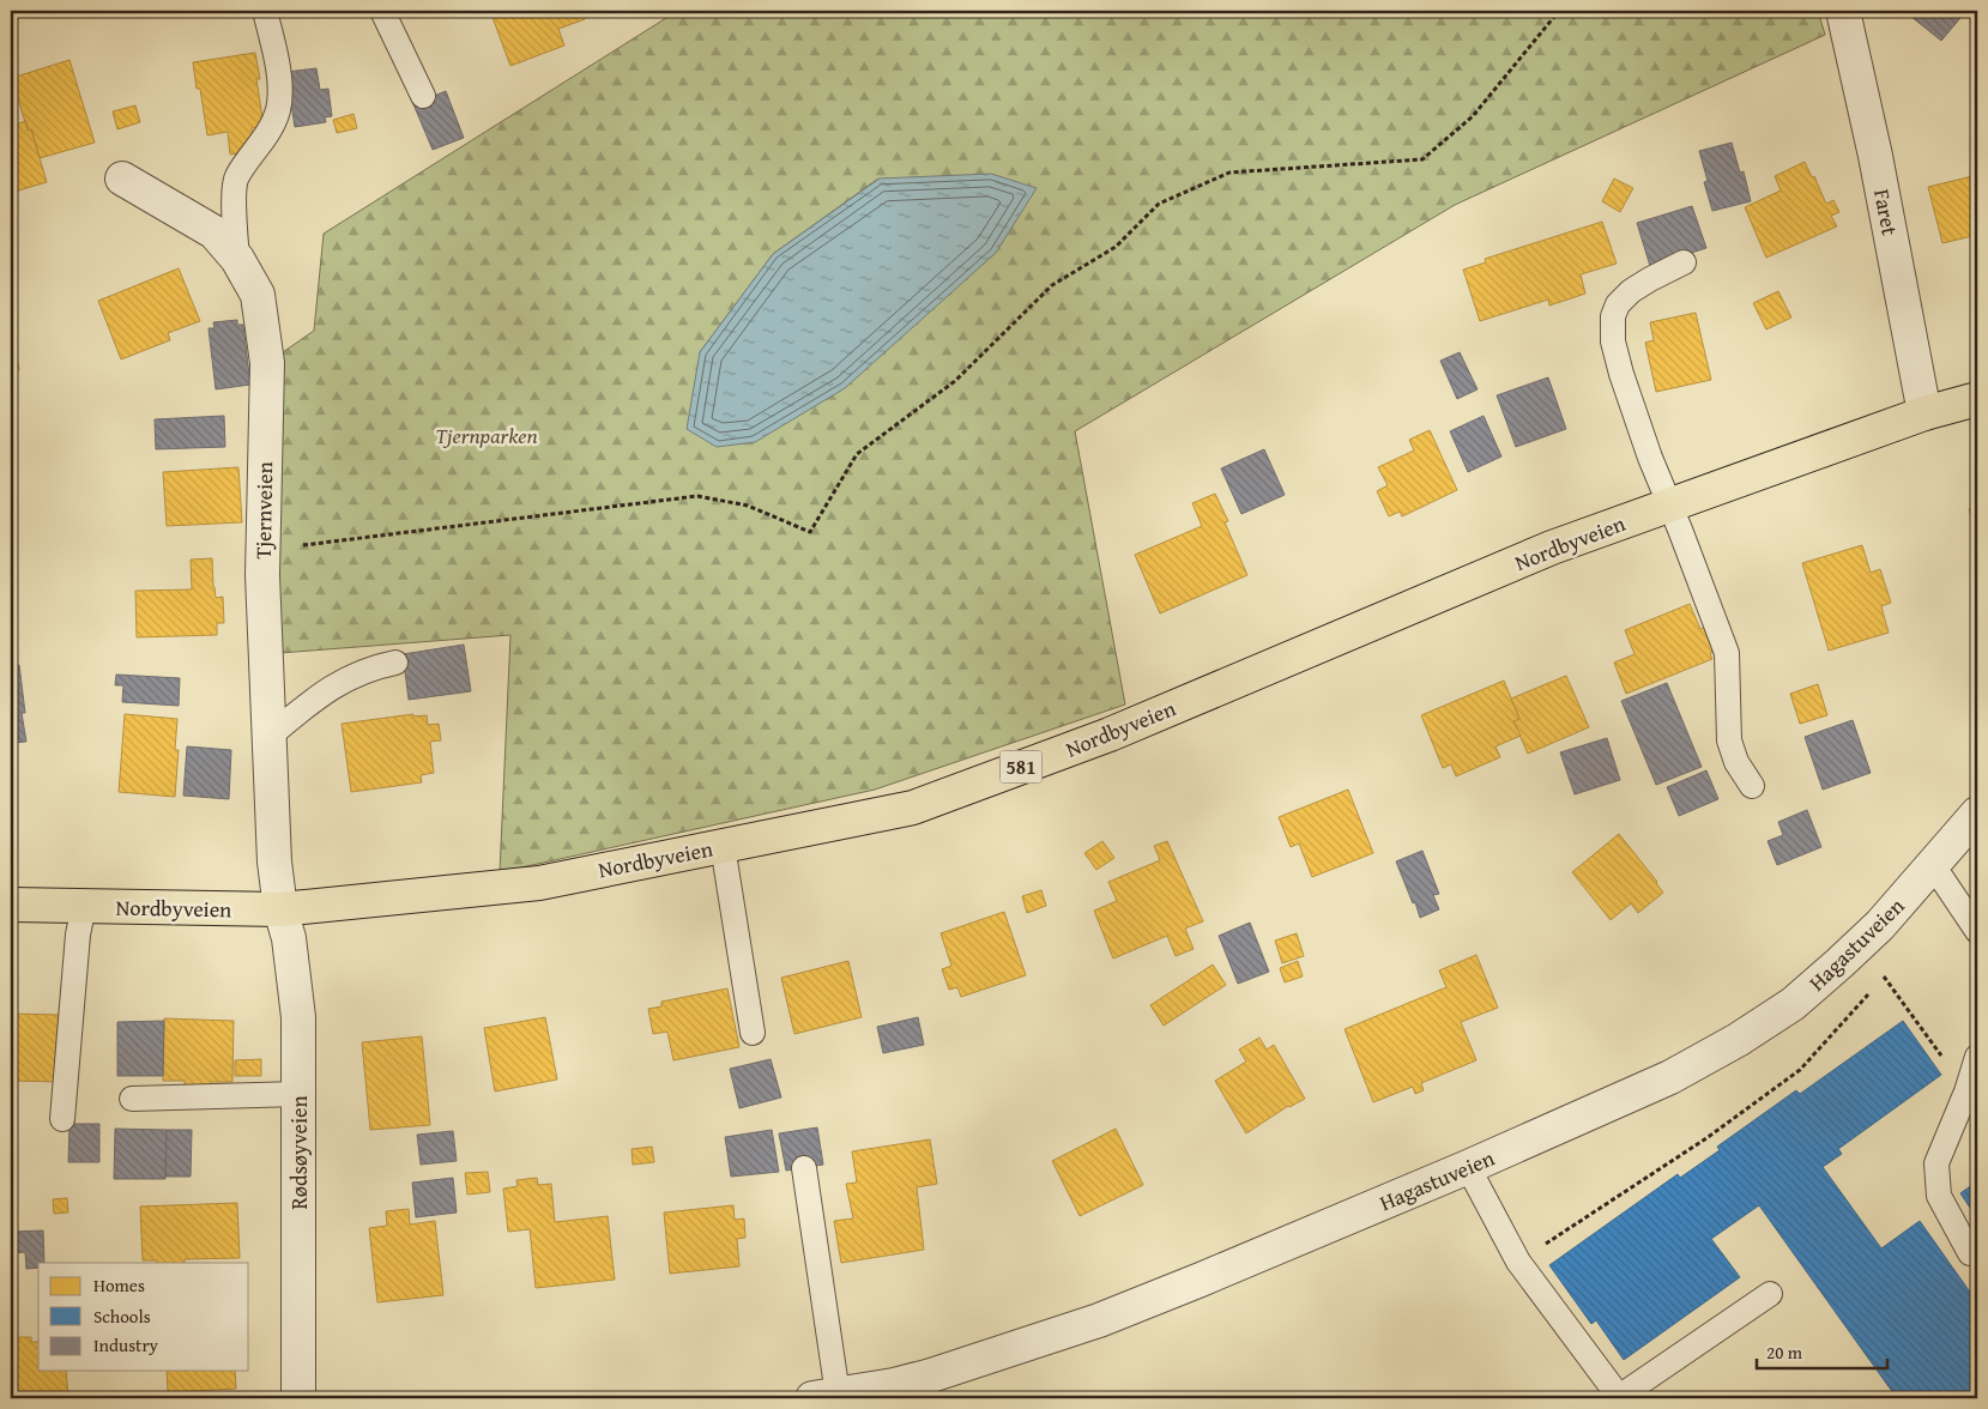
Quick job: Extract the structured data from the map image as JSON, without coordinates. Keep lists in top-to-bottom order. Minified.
{"streets":{"main road":["Nordbyveien","581"],"street":["Faret","Tjernveien","Hagastuveien","Rødsøyveien"]},"crossings":[["Faret","Nordbyveien"],["Tjernveien","Nordbyveien"],["Tjernveien","Rødsøyveien"],["Nordbyveien","Rødsøyveien"]],"parks":["Tjernparken"],"legend":["Homes","Schools","Industry"],"scale_bar":"20 m"}
